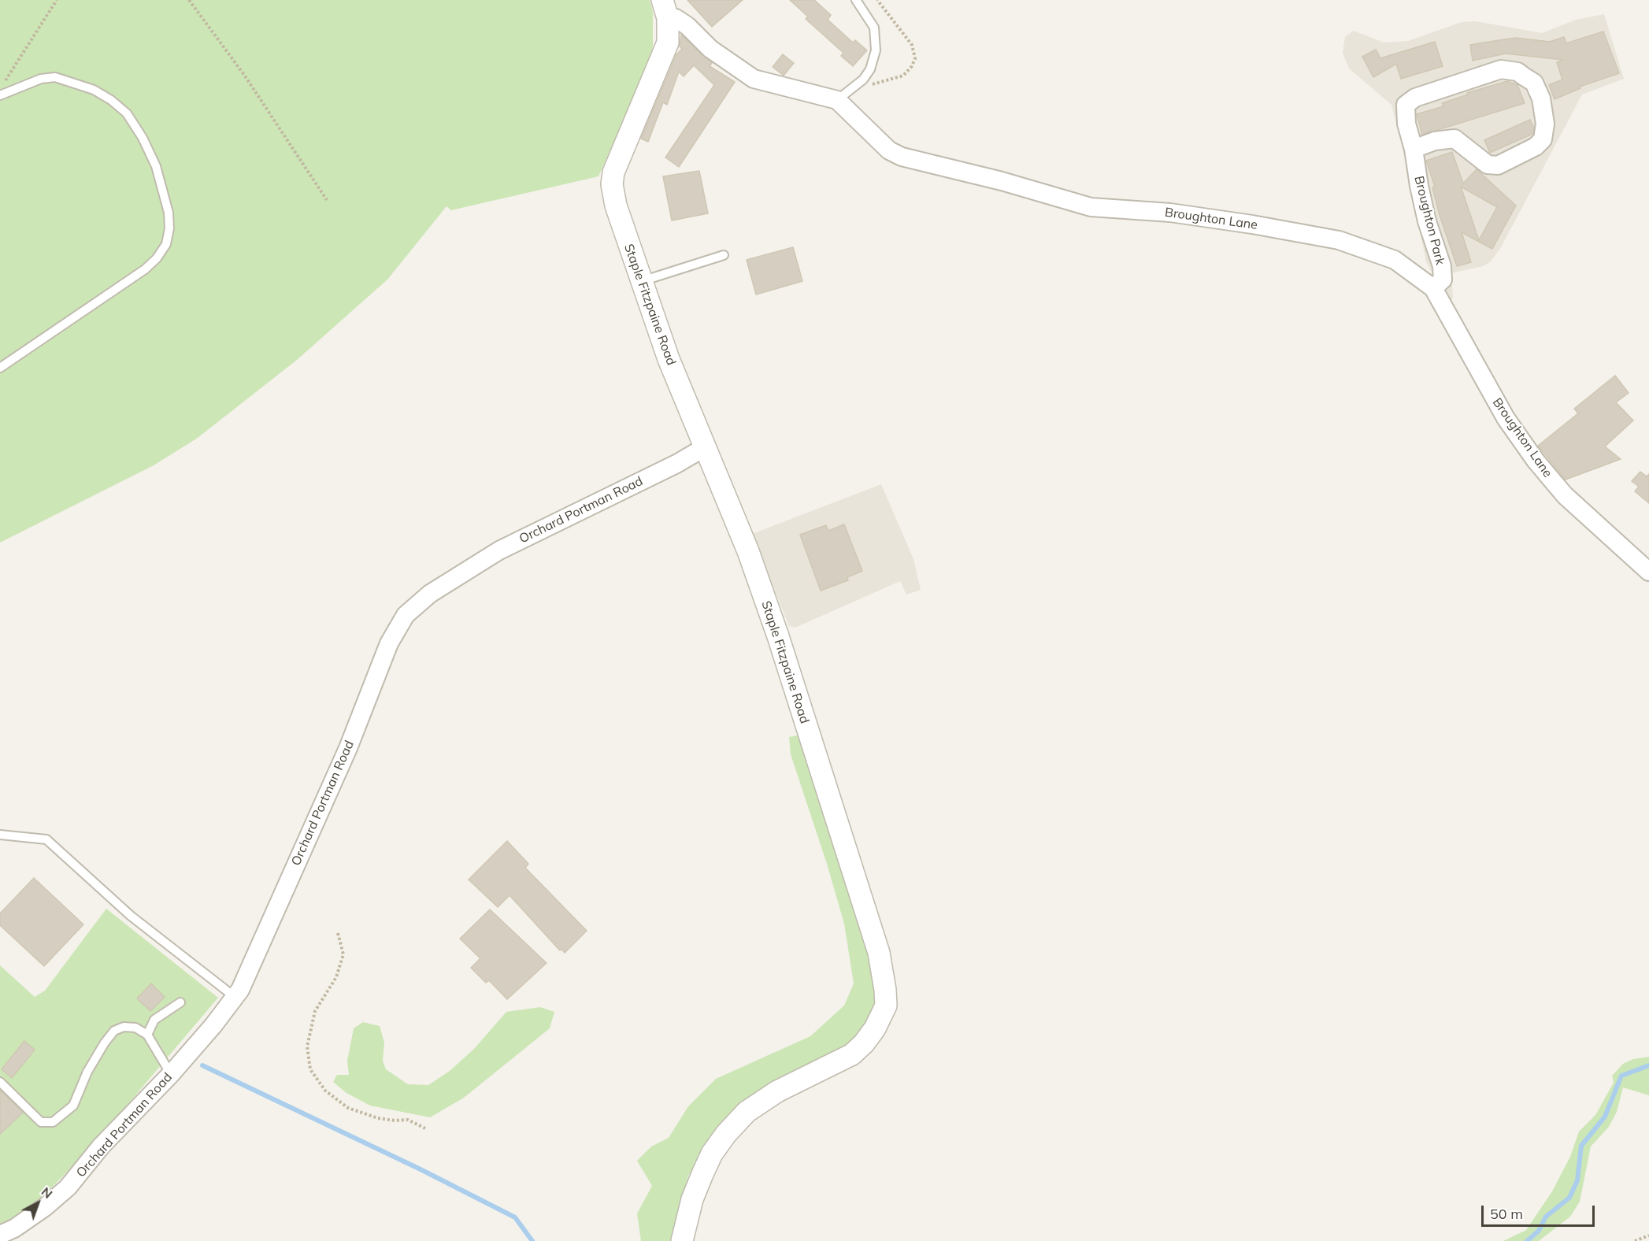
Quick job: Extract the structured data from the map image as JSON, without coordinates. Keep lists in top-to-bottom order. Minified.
{"streets":{"street":["Broughton Lane","Broughton Park","Staple Fitzpaine Road","Orchard Portman Road"]},"crossings":[["Broughton Lane","Broughton Park"],["Broughton Lane","Staple Fitzpaine Road"],["Staple Fitzpaine Road","Orchard Portman Road"]],"scale_bar":"50 m","north":"top right"}
